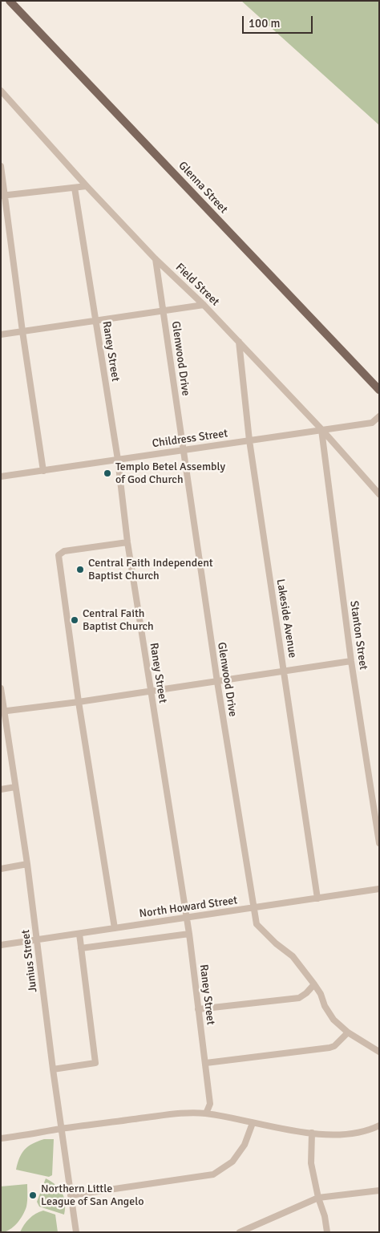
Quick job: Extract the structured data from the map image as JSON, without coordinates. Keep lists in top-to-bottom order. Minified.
{"streets":{"main road":["Glenna Street"],"street":["Field Street","Raney Street","Glenwood Drive","Childress Street","Lakeside Avenue","Stanton Street","North Howard Street","Junius Street"]},"crossings":[["Field Street","Glenwood Drive"],["Field Street","Childress Street"],["Field Street","Lakeside Avenue"],["Field Street","Stanton Street"],["Raney Street","Childress Street"],["Raney Street","North Howard Street"],["Glenwood Drive","Childress Street"],["Glenwood Drive","North Howard Street"],["Childress Street","Lakeside Avenue"],["Childress Street","Stanton Street"],["Lakeside Avenue","North Howard Street"],["North Howard Street","Junius Street"]],"places":["Templo Betel Assembly of God Church","Central Faith Independent Baptist Church","Central Faith Baptist Church","Northern Little League of San Angelo"],"scale_bar":"100 m"}
